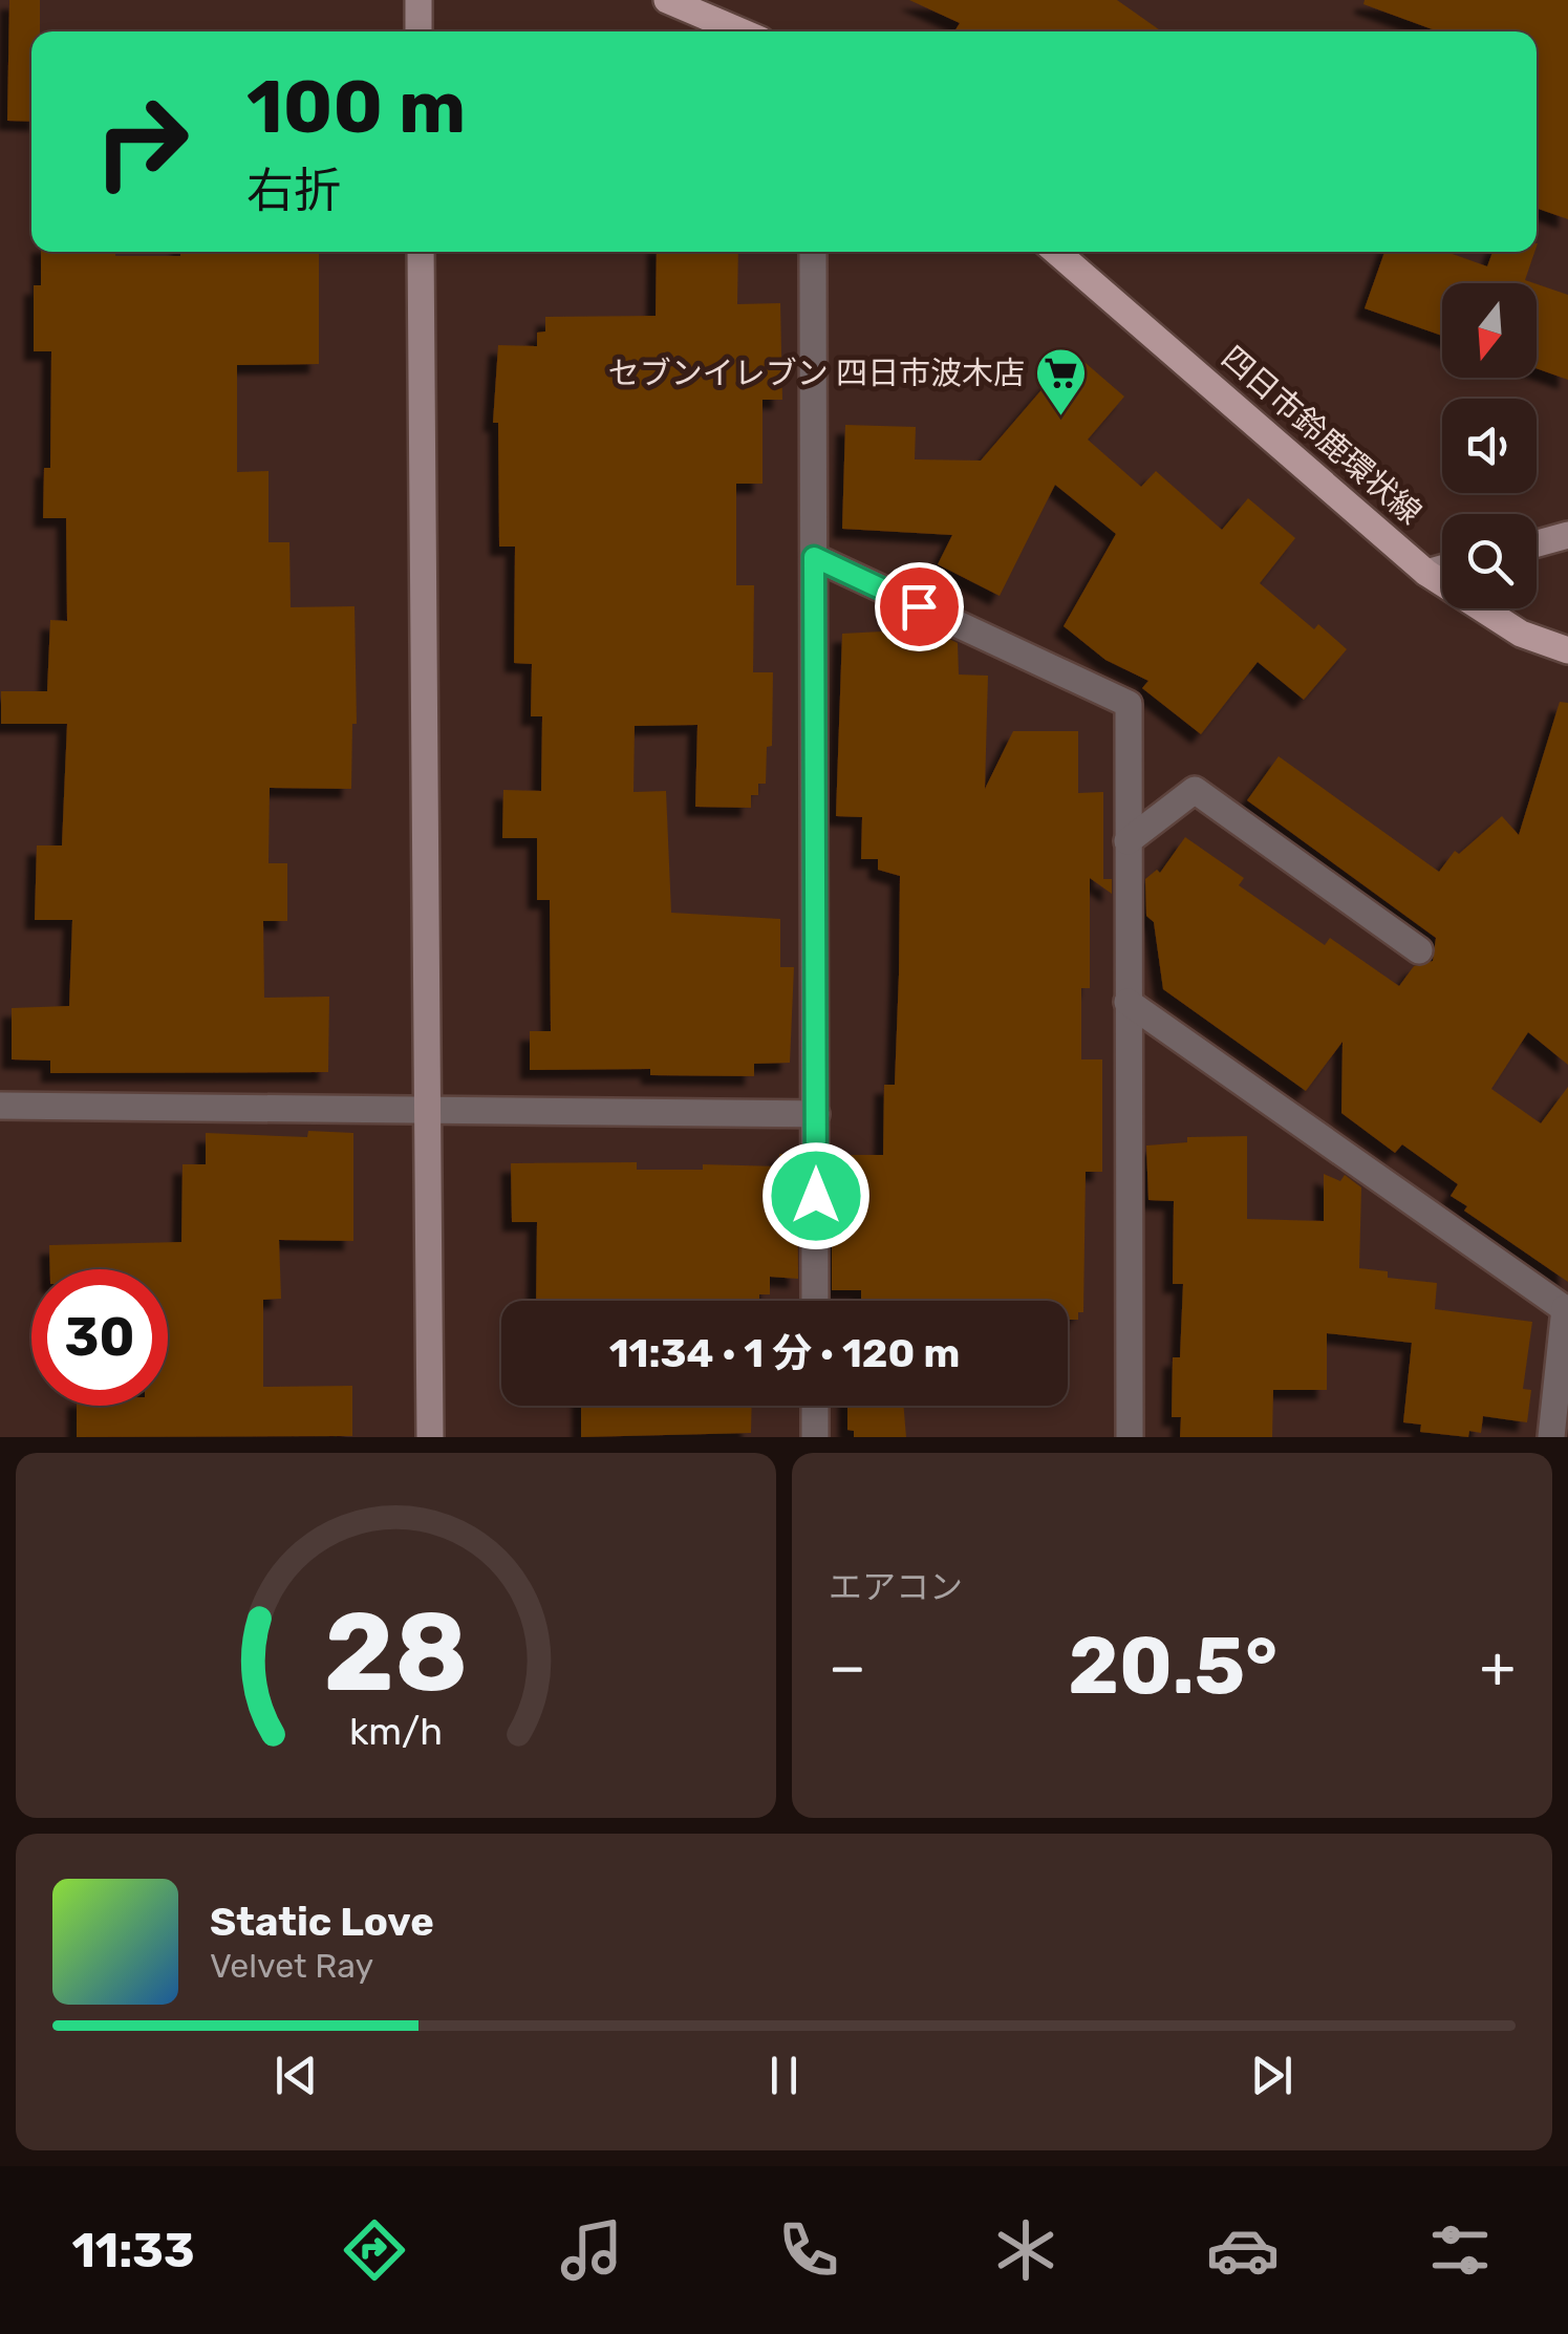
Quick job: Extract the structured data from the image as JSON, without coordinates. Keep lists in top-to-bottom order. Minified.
{"streets":{"main road":["四日市鈴鹿環状線"]},"places":{"supermarket":["セブンイレブン 四日市波木店"]},"north":"bottom","page":{"turn":["100 m","右折"],"limit":"30","trip":"11:34 · 1 分 · 120 m","tile":"エアコン","heat":["−","20.5°","+"],"song":["Static Love","Velvet Ray"],"tabs":"11:33","gauge":["28","km/h"]}}
